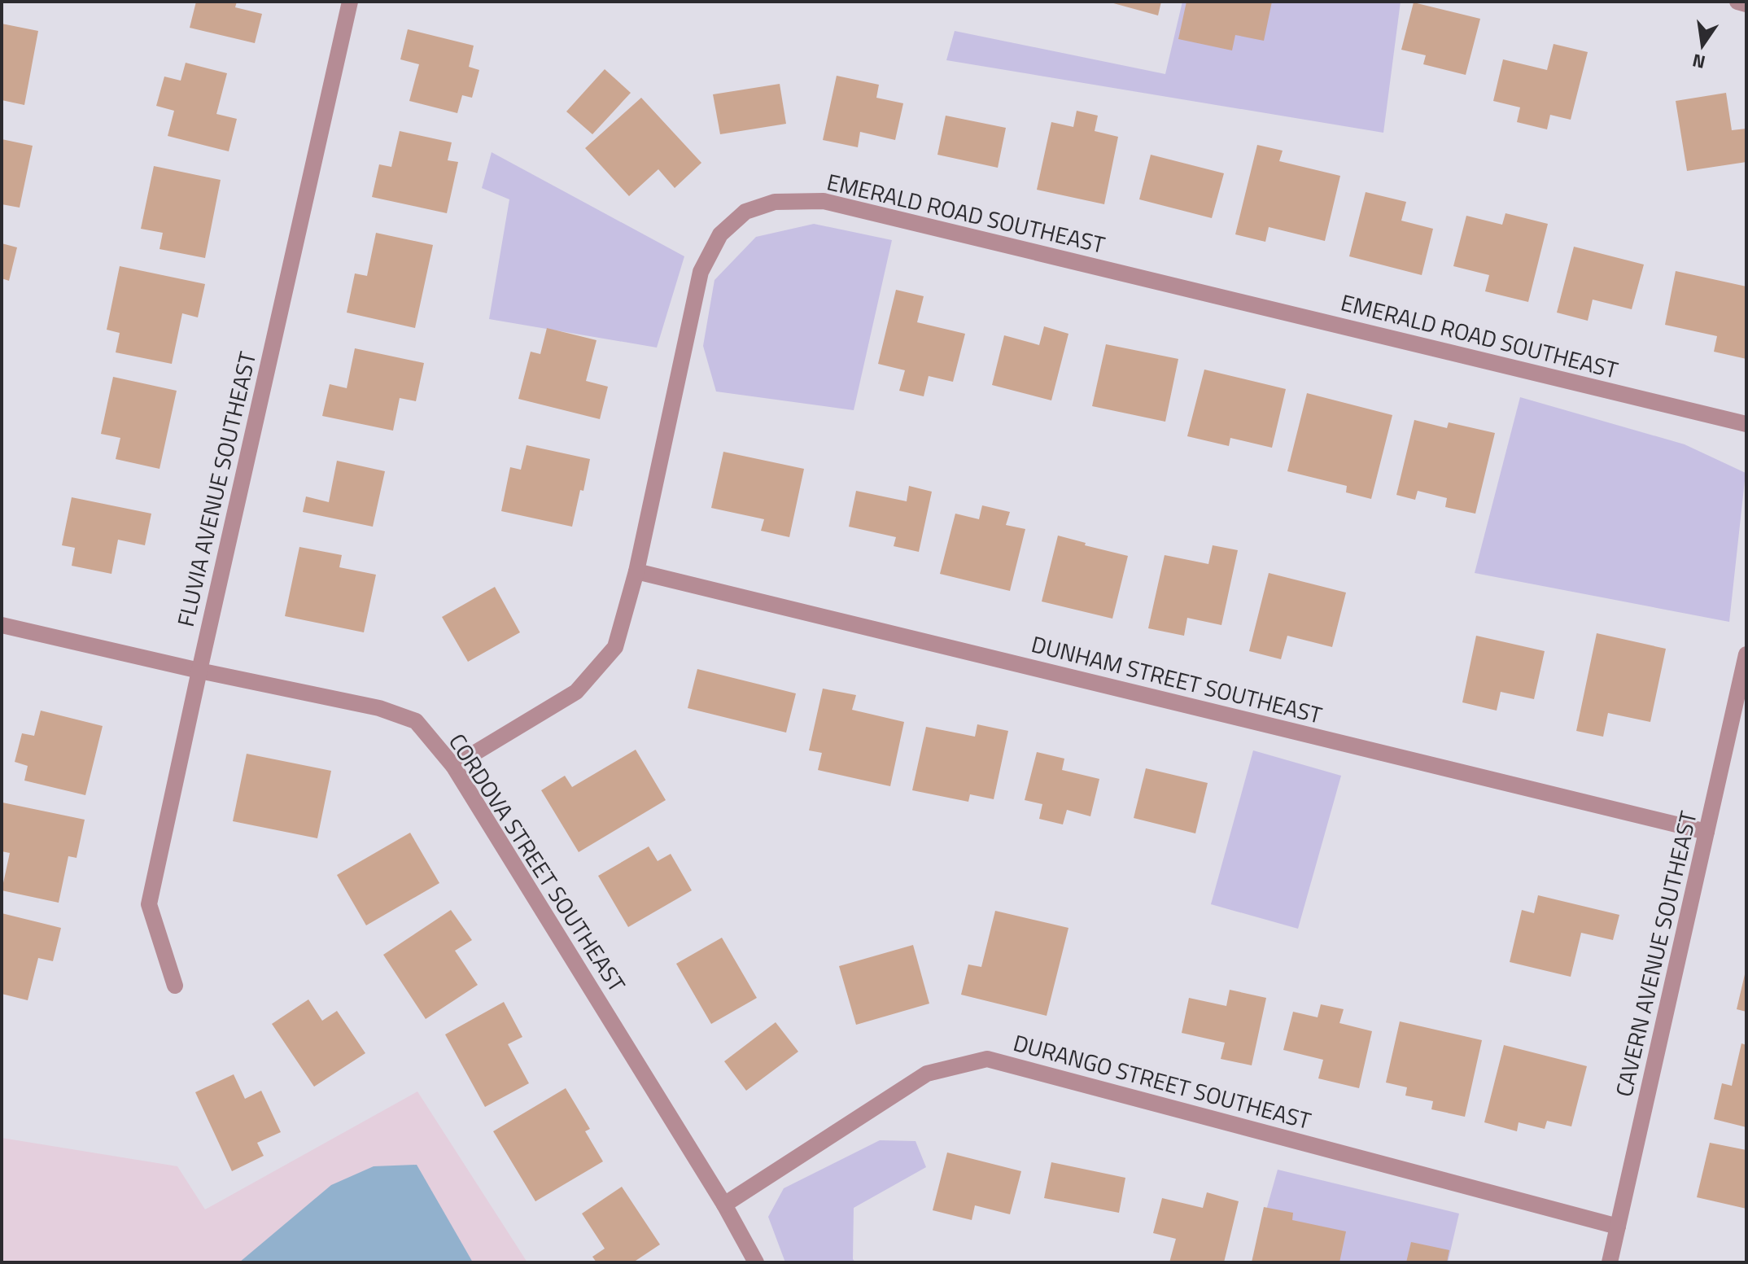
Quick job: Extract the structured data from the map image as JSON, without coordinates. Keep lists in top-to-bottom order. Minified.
{"streets":{"street":["EMERALD ROAD SOUTHEAST","FLUVIA AVENUE SOUTHEAST","DUNHAM STREET SOUTHEAST","CORDOVA STREET SOUTHEAST","CAVERN AVENUE SOUTHEAST","DURANGO STREET SOUTHEAST"]},"crossings":[["EMERALD ROAD SOUTHEAST","DUNHAM STREET SOUTHEAST"],["EMERALD ROAD SOUTHEAST","CORDOVA STREET SOUTHEAST"],["FLUVIA AVENUE SOUTHEAST","CORDOVA STREET SOUTHEAST"],["DUNHAM STREET SOUTHEAST","CAVERN AVENUE SOUTHEAST"],["CORDOVA STREET SOUTHEAST","DURANGO STREET SOUTHEAST"],["CAVERN AVENUE SOUTHEAST","DURANGO STREET SOUTHEAST"]],"north":"bottom"}
